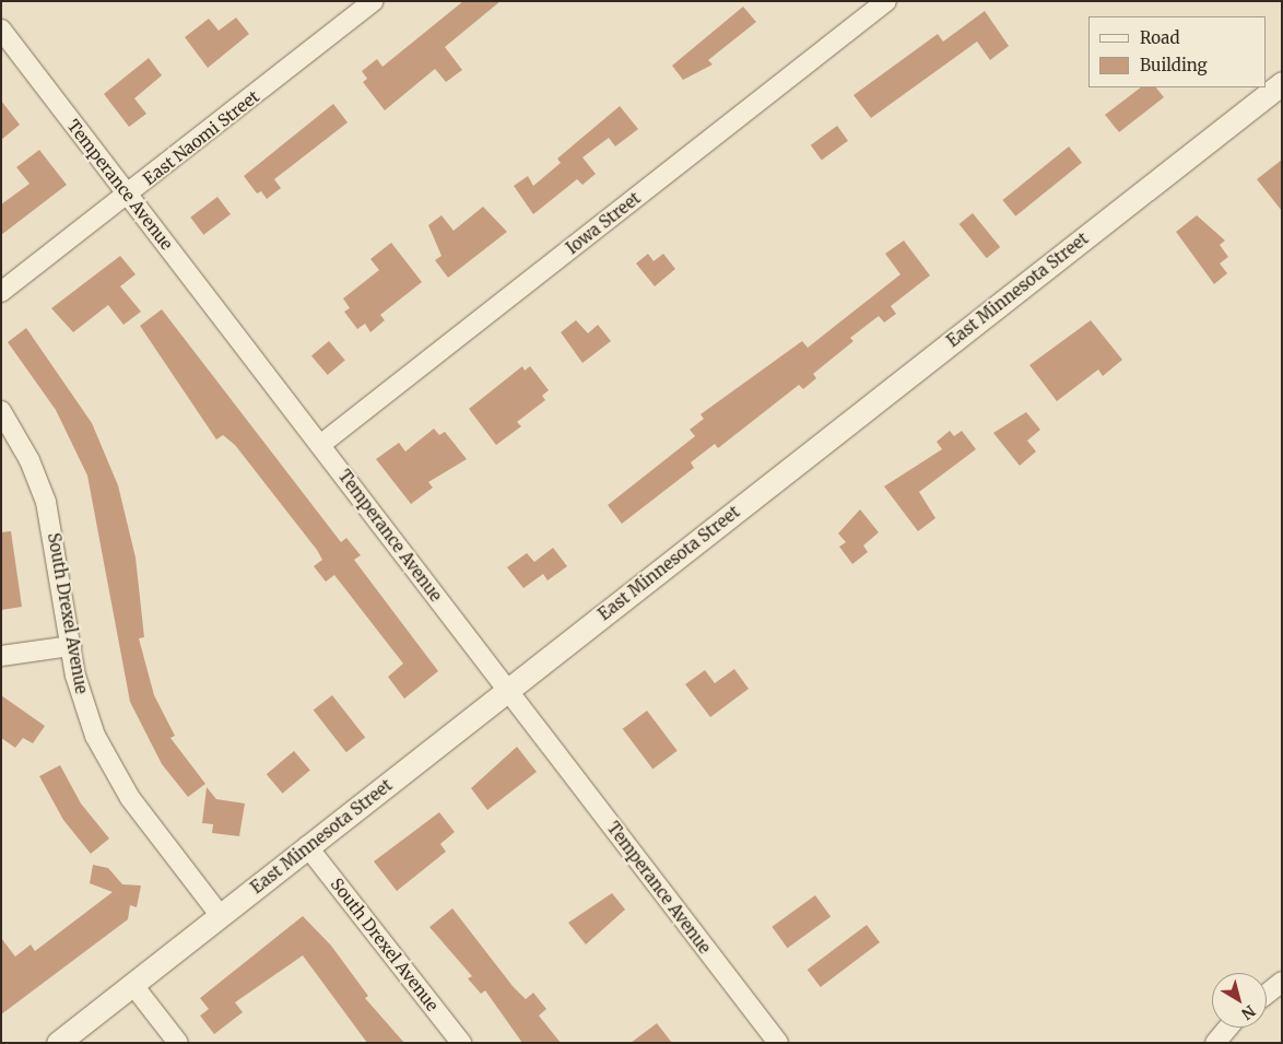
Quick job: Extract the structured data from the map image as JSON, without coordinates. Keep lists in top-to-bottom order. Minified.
{"streets":{"street":["East Naomi Street","Temperance Avenue","Iowa Street","East Minnesota Street","South Drexel Avenue"]},"crossings":[["East Naomi Street","Temperance Avenue"],["Temperance Avenue","Iowa Street"],["Temperance Avenue","East Minnesota Street"],["East Minnesota Street","South Drexel Avenue"]],"legend":["Road","Building"],"north":"bottom right"}
